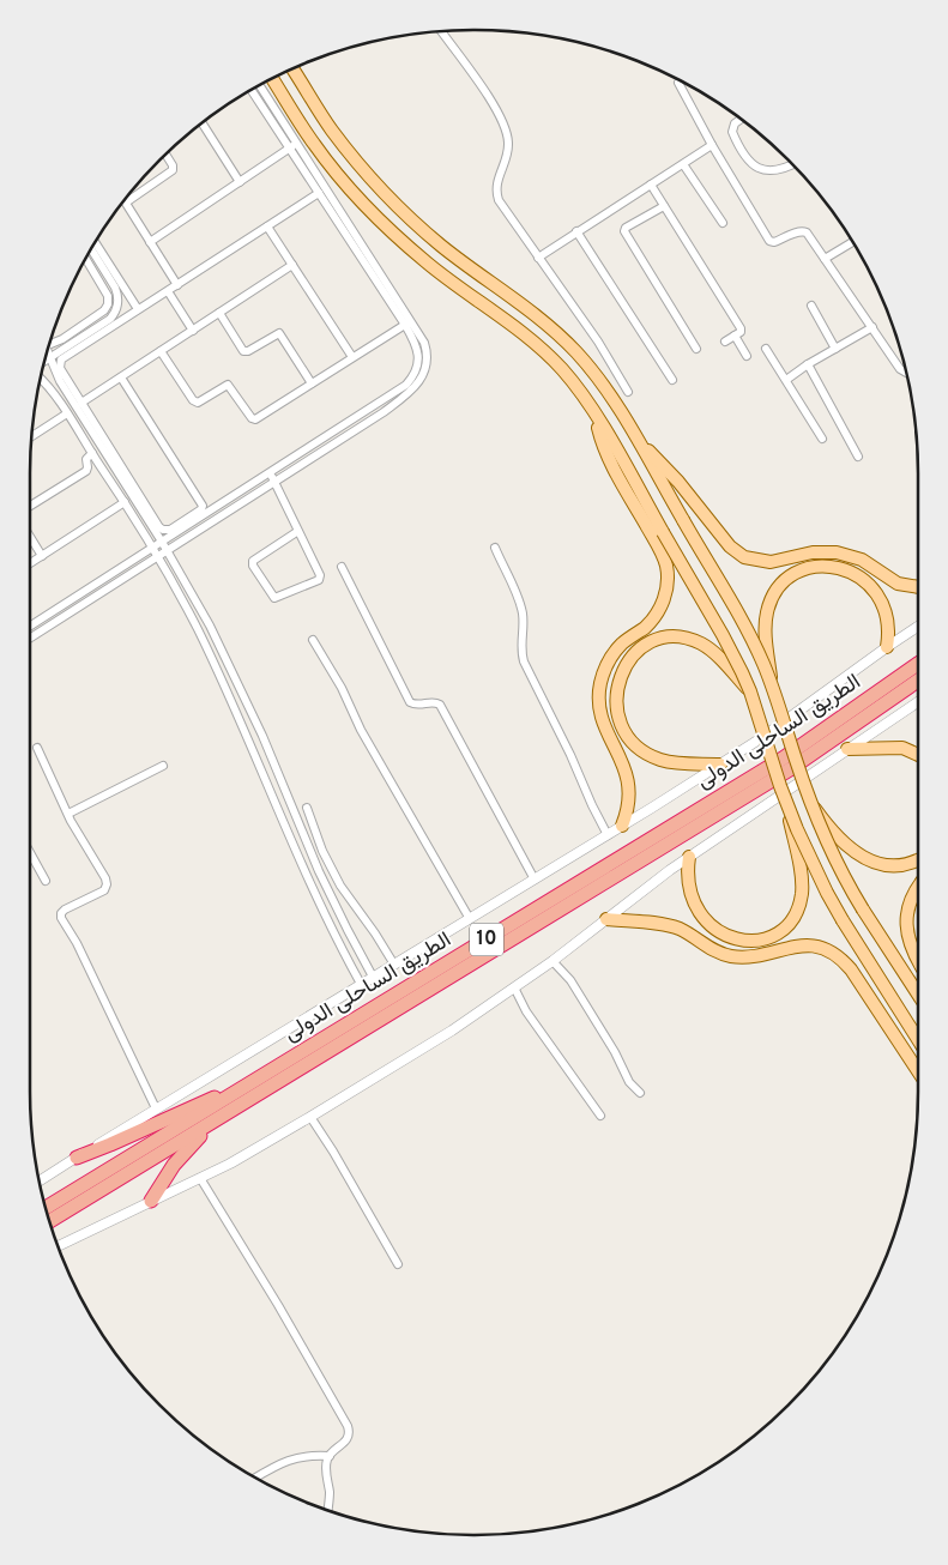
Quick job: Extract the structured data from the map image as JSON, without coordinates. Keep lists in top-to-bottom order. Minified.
{"streets":{"highway":["الطريق الساحلى الدولى","10"]}}
